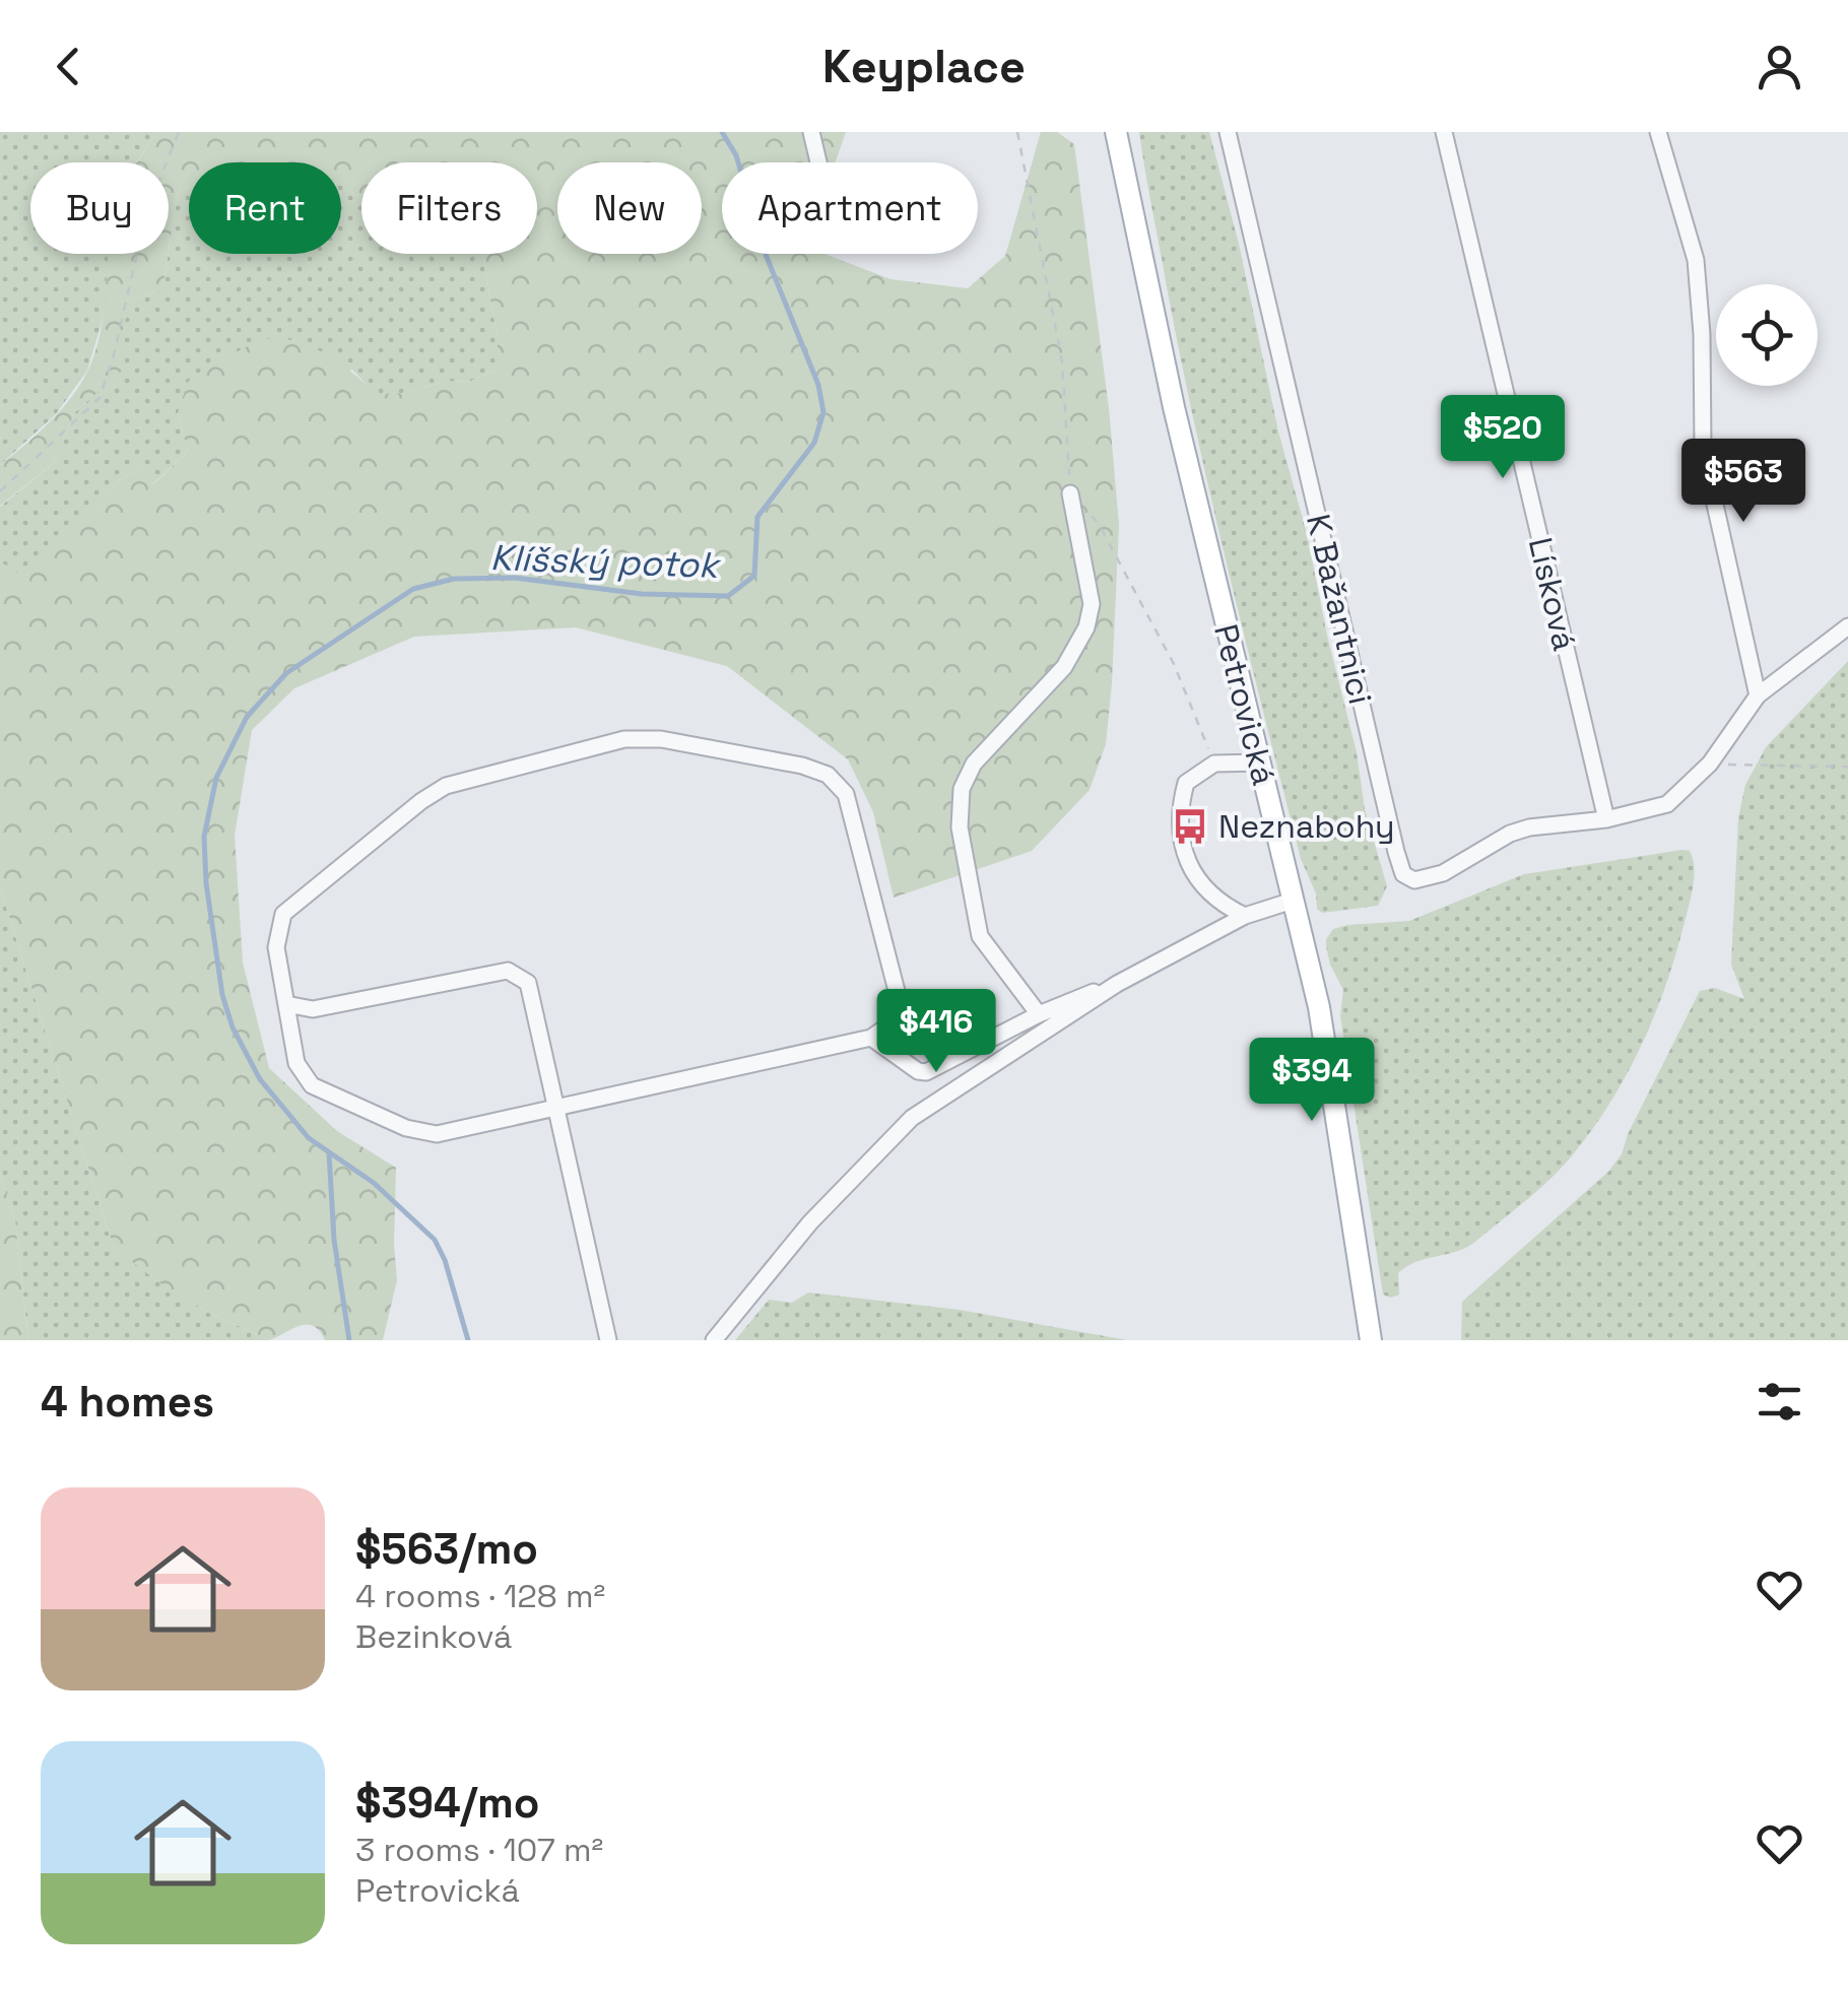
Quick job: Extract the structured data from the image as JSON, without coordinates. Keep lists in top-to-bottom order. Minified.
{"streets":{"main road":["Petrovická"],"street":["Lísková","K Bažantnici"]},"crossings":[["Lísková","K Bažantnici"]],"water":["Klíšský potok"],"places":{"bus stop":["Neznabohy"]},"page":{"header":"Keyplace","chip":["Buy","Rent","Filters","New","Apartment"],"price":["$520","$563","$416","$394"],"heading":"4 homes","list":[{"name":"$563/mo","note":"4 rooms · 128 m² · Bezinková"},{"name":"$394/mo","note":"3 rooms · 107 m² · Petrovická"}]}}
